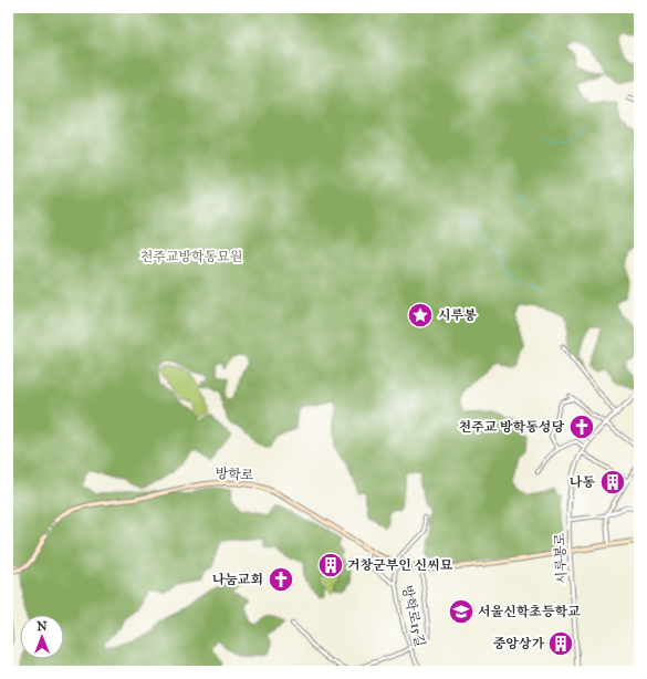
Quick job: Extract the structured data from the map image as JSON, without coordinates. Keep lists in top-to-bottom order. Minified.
{"streets":{"main road":["방학로"],"street":["시루봉로","방학로15길"]},"crossings":[["방학로","시루봉로"],["방학로","방학로15길"]],"parks":["천주교방학동묘원"],"places":{"place":["시루봉"],"church":["천주교 방학동성당","나눔교회"],"building":["나동","거창군부인 신씨묘","중앙상가"],"school or university":["서울신학초등학교"]},"north":"top"}
